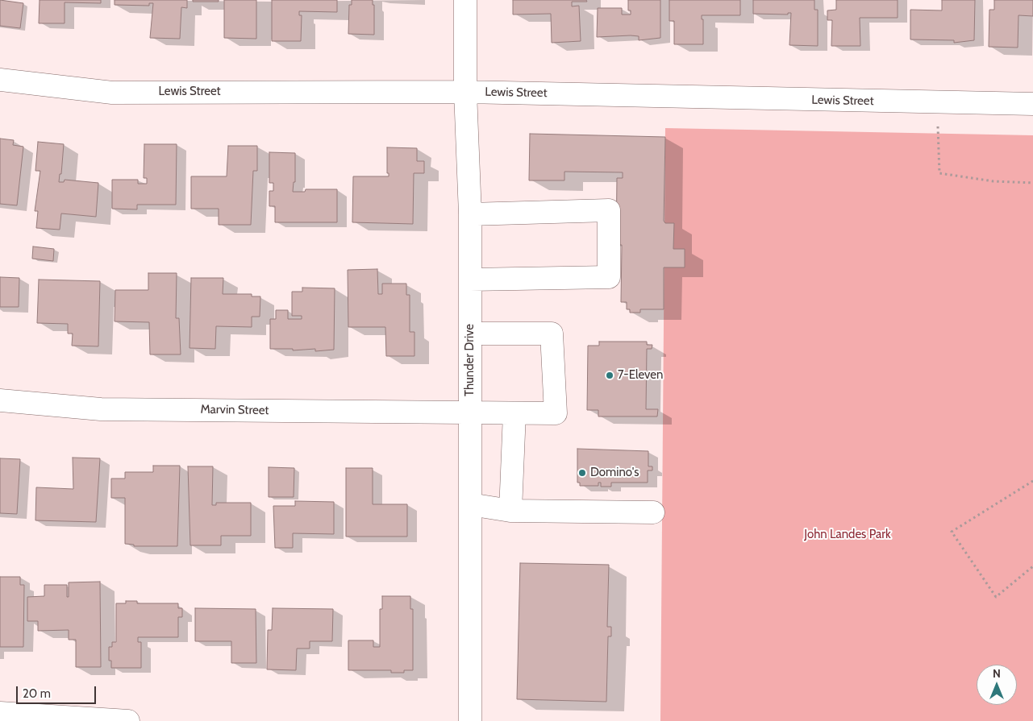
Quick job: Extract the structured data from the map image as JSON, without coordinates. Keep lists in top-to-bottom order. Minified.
{"streets":{"street":["Lewis Street","Thunder Drive","Marvin Street"]},"crossings":[["Lewis Street","Thunder Drive"],["Thunder Drive","Marvin Street"]],"parks":["John Landes Park"],"places":["7-Eleven","Domino's"],"scale_bar":"20 m","north":"top"}
